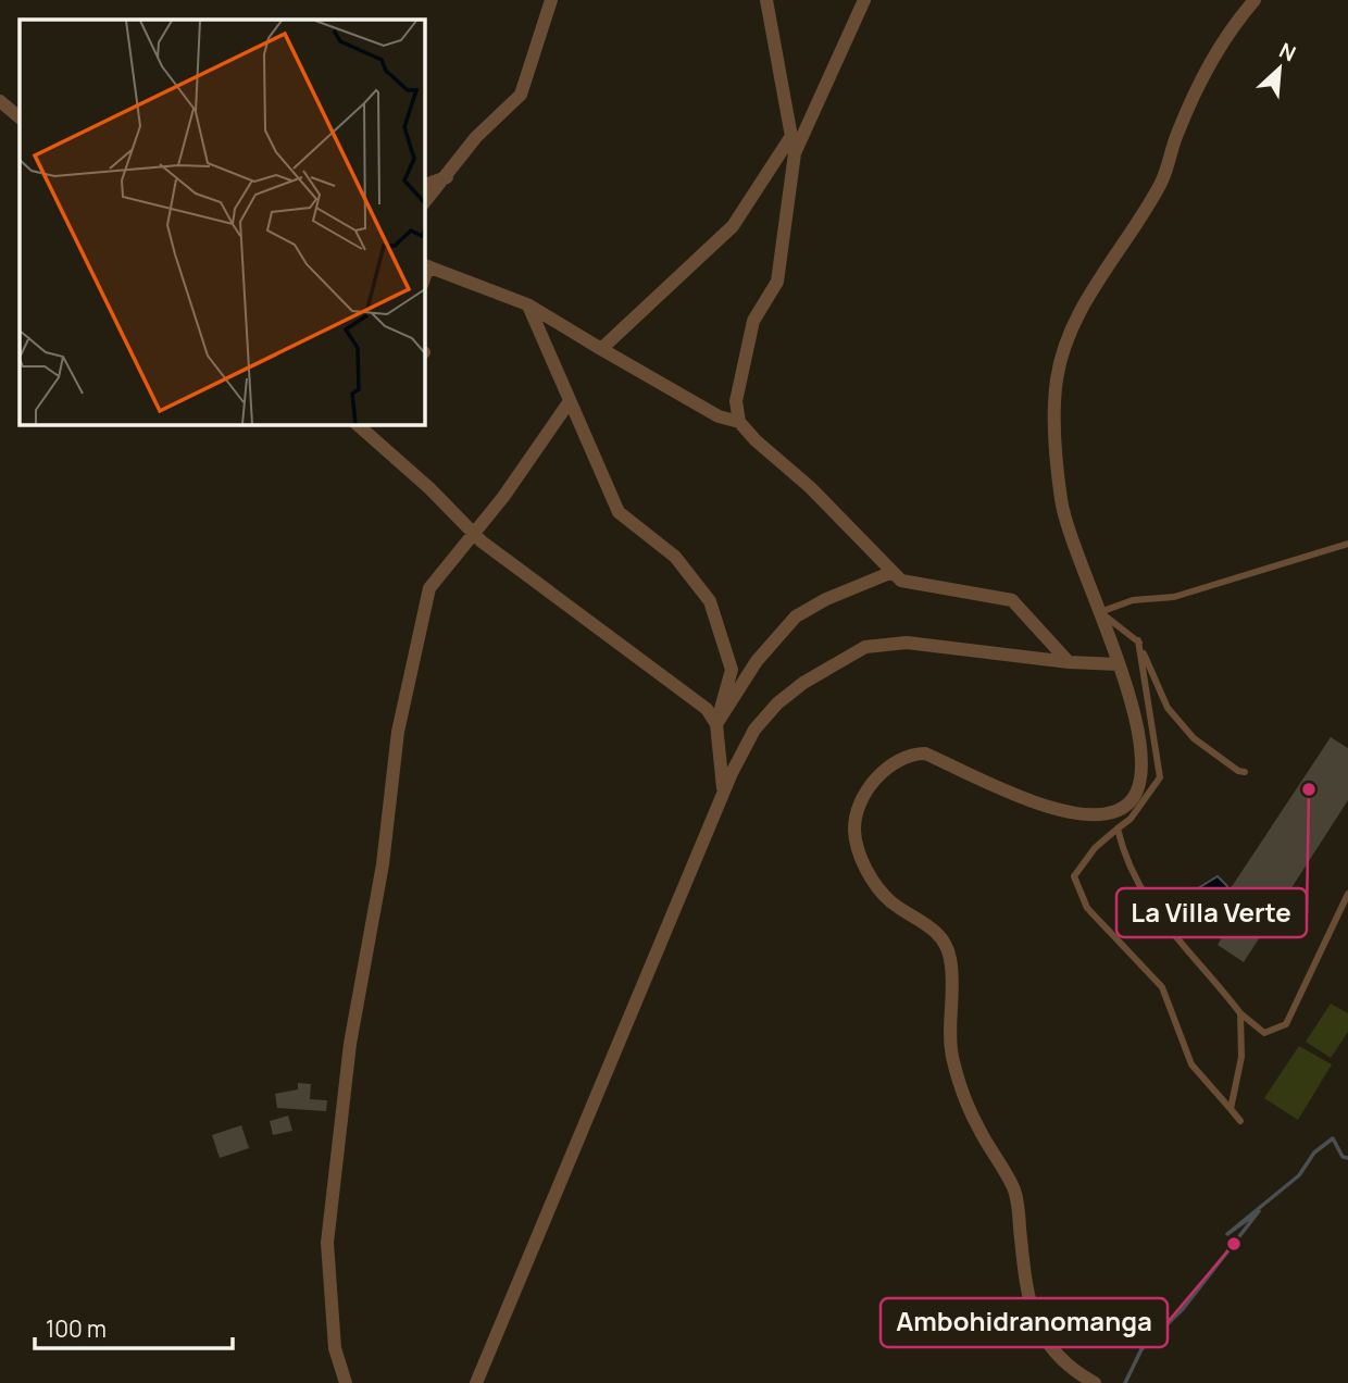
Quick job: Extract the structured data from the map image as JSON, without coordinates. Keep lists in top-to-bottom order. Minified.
{"places":["La Villa Verte","Ambohidranomanga"],"scale_bar":"100 m","north":"top right"}
